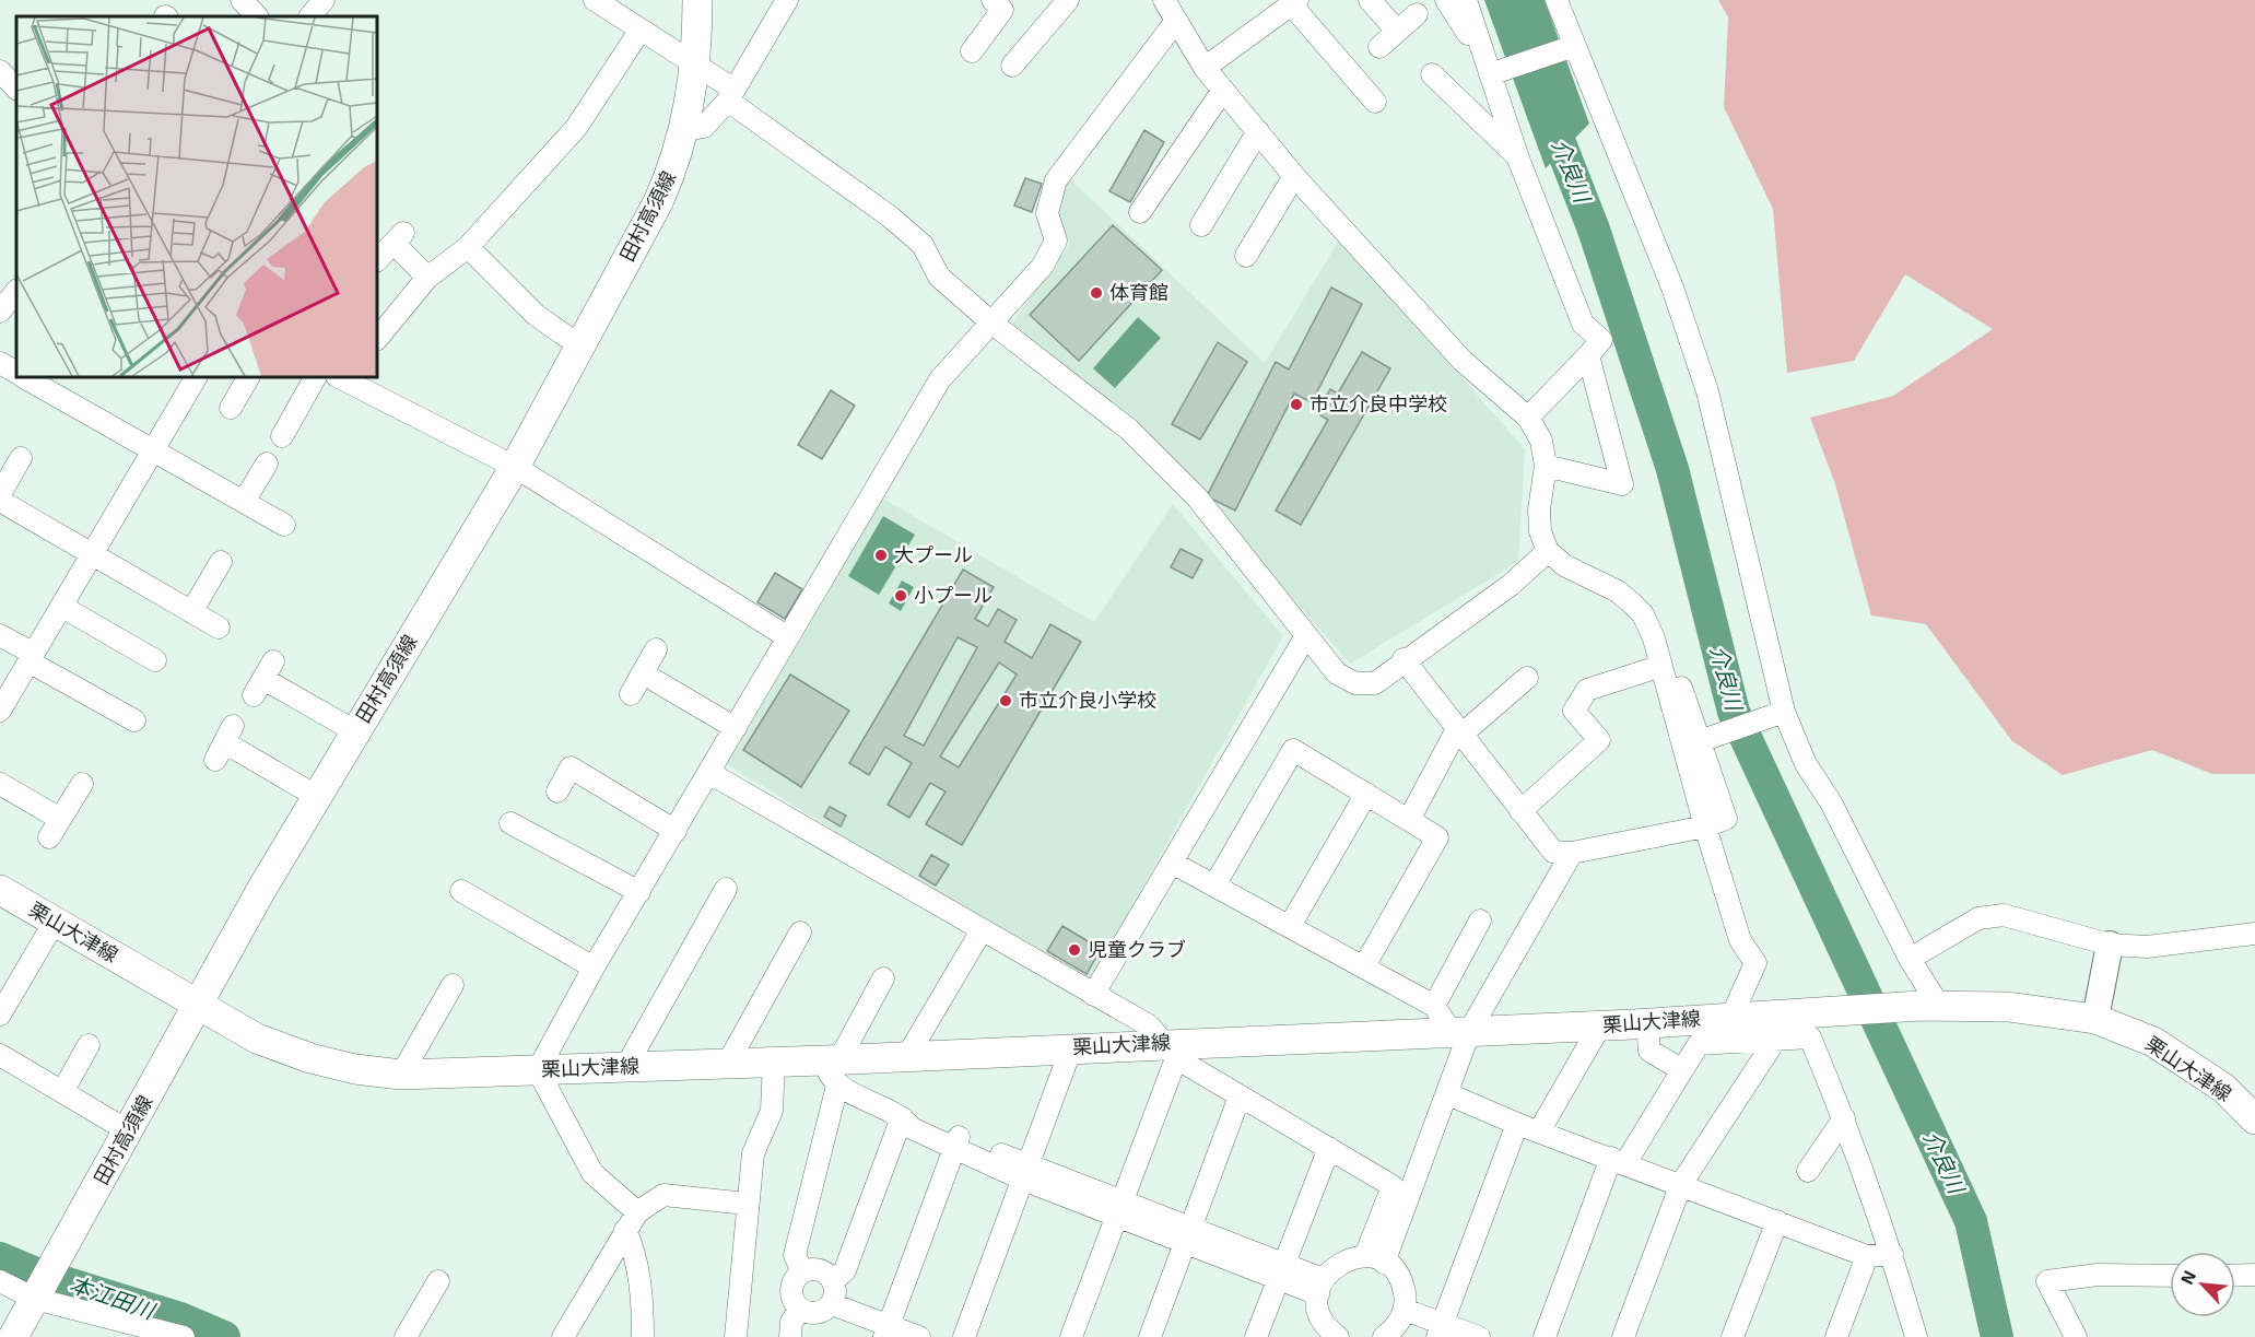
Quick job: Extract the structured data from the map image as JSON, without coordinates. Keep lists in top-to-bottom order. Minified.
{"streets":{"main road":["田村高須線","栗山大津線"]},"crossings":[["田村高須線","栗山大津線"]],"water":["介良川","本江田川"],"places":["体育館","市立介良中学校","大プール","小プール","市立介良小学校","児童クラブ"],"north":"top left"}
